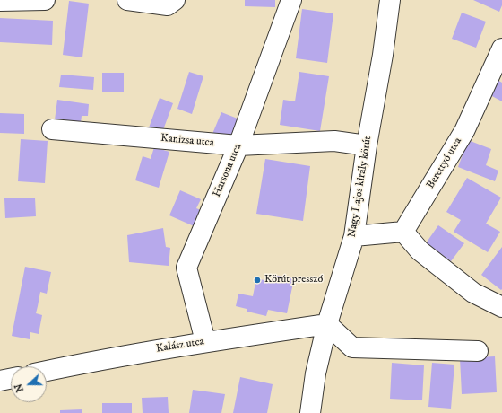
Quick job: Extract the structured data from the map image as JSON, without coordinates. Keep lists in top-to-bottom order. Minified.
{"streets":{"street":["Kanizsa utca","Berettyó utca","Harsona utca","Nagy Lajos király körút","Kalász utca"]},"crossings":[["Kanizsa utca","Harsona utca"],["Kanizsa utca","Nagy Lajos király körút"],["Harsona utca","Kalász utca"],["Nagy Lajos király körút","Kalász utca"]],"places":["Körút presszó"],"north":"left"}
